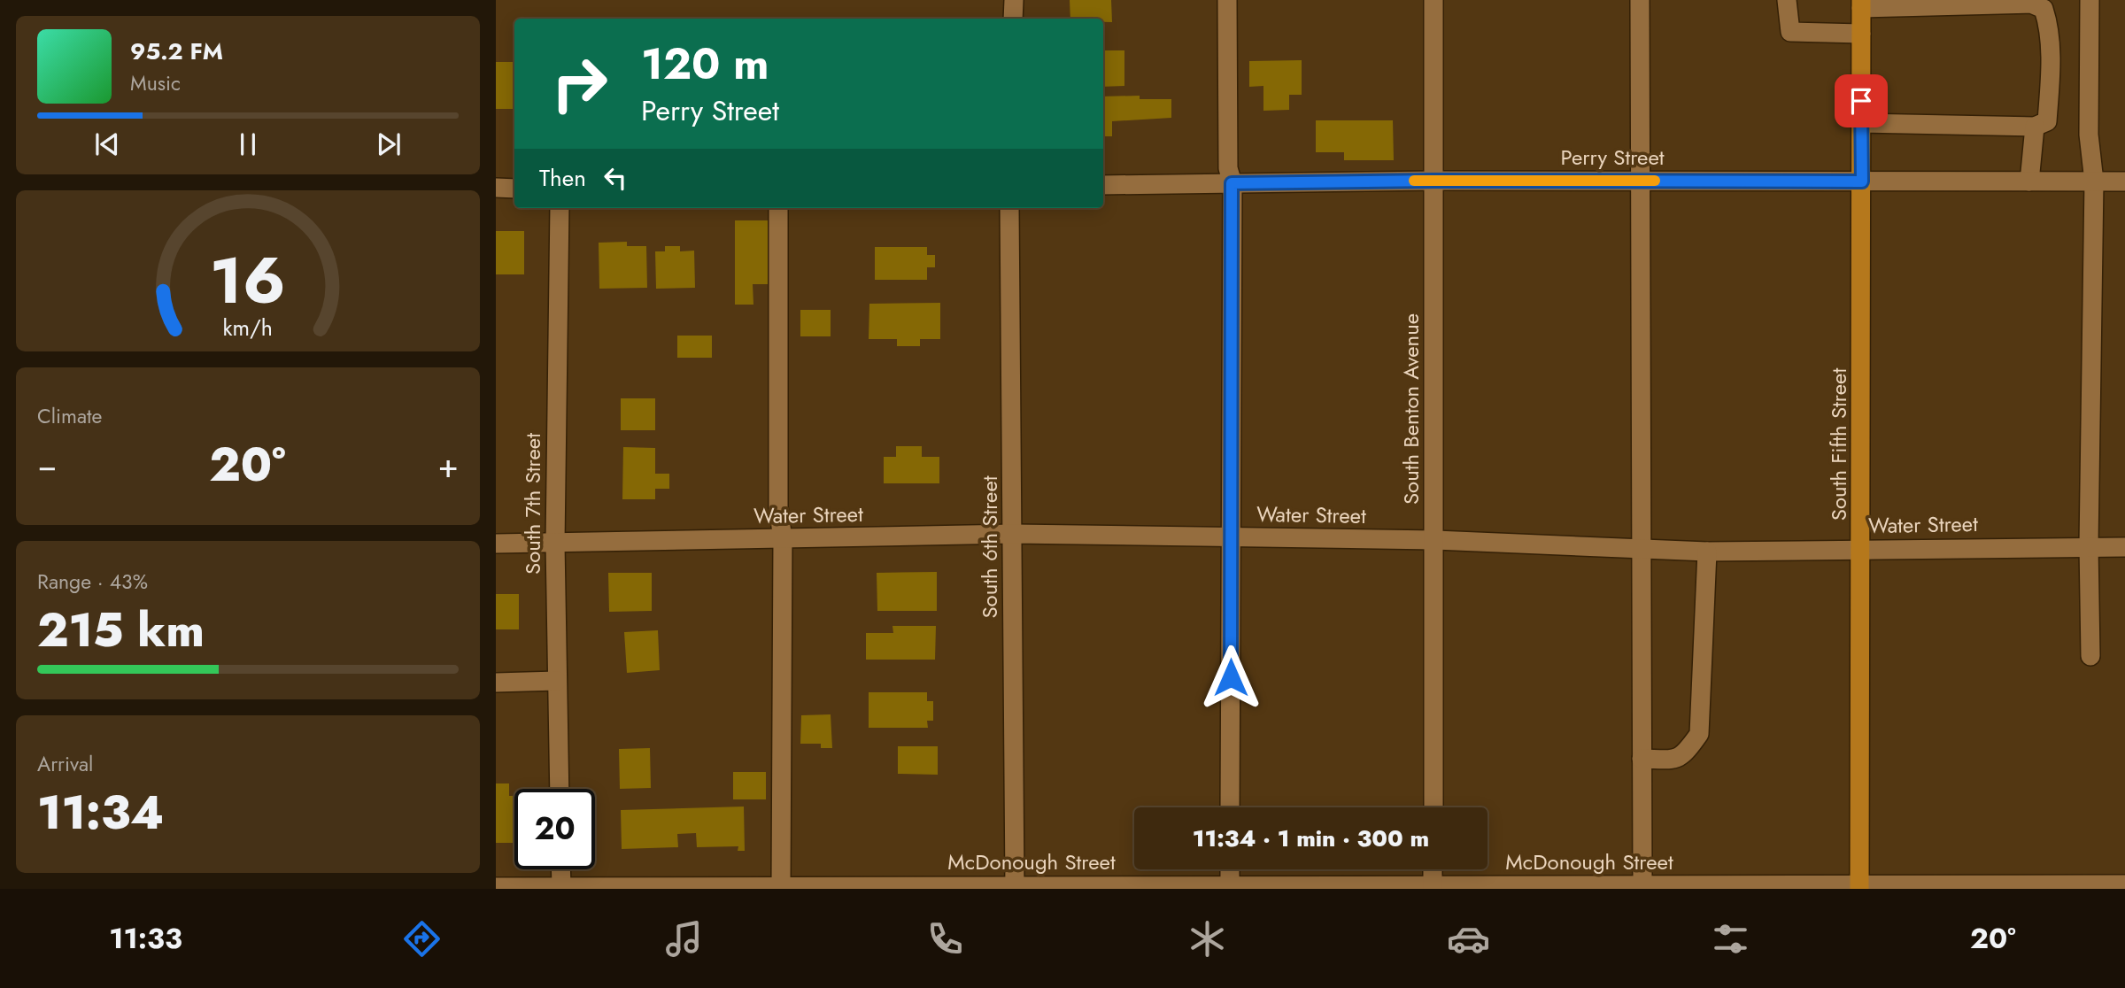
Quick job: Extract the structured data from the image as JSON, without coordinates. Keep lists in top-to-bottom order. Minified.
{"streets":{"main road":["South Fifth Street"],"street":["Perry Street","South Benton Avenue","South 7th Street","Water Street","South 6th Street","McDonough Street"]},"crossings":[["Perry Street","South Benton Avenue"],["Perry Street","South Fifth Street"],["South Benton Avenue","Water Street"],["South Fifth Street","Water Street"],["South Fifth Street","McDonough Street"],["South 7th Street","Water Street"],["Water Street","South 6th Street"],["South 6th Street","McDonough Street"]],"page":{"turn":["120 m","Perry Street"],"song":["95.2 FM","Music"],"then":"Then","tile":["Climate",["Range · 43%","215 km"],["Arrival","11:34"]],"heat":["−","20°","+"],"limit":"20","trip":"11:34 · 1 min · 300 m","tabs":["11:33","20°"],"gauge":["16","km/h"]}}
